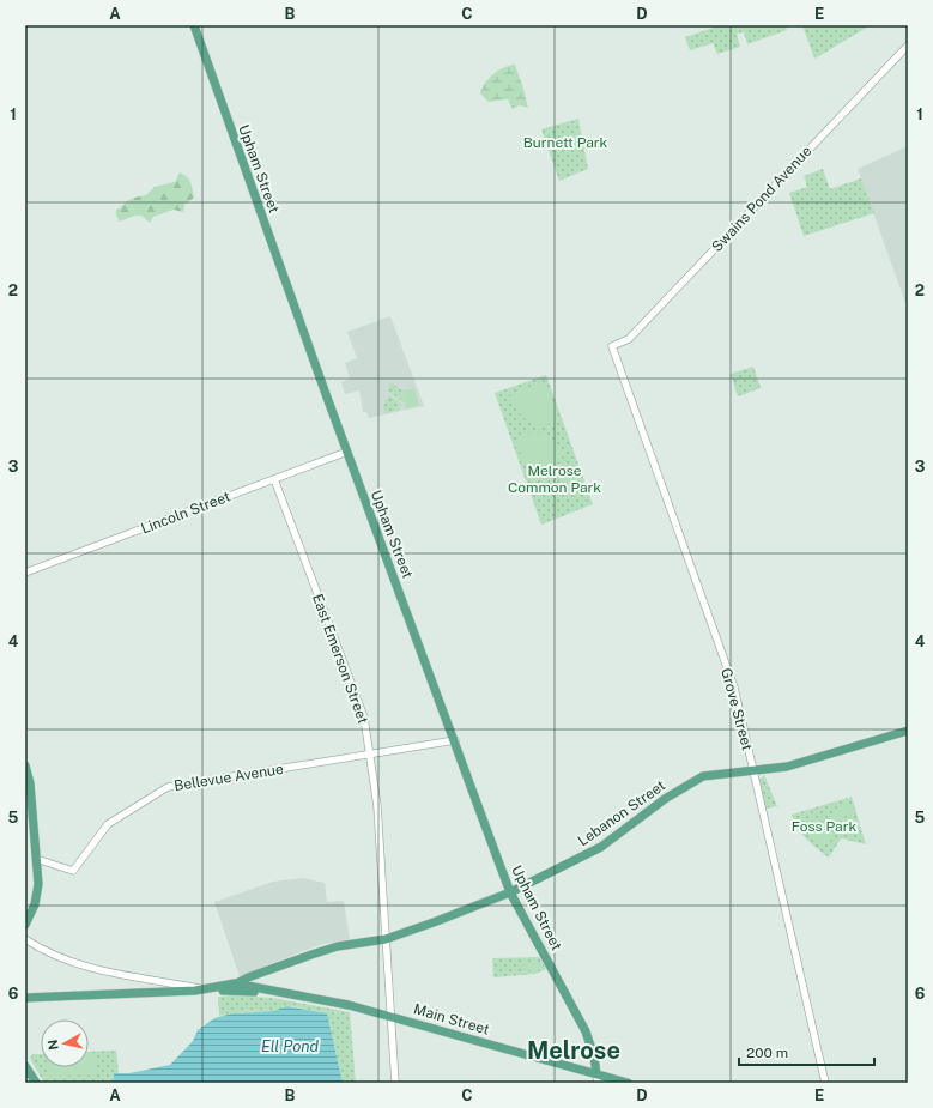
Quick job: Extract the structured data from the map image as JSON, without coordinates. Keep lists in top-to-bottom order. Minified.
{"streets":{"main road":["Upham Street","Lebanon Street","Main Street"],"street":["Swains Pond Avenue","Lincoln Street","East Emerson Street","Grove Street","Bellevue Avenue"]},"crossings":[["Upham Street","Lincoln Street"],["Upham Street","Bellevue Avenue"],["Upham Street","Lebanon Street"],["Upham Street","Main Street"],["Swains Pond Avenue","Grove Street"],["Lincoln Street","East Emerson Street"],["East Emerson Street","Bellevue Avenue"],["East Emerson Street","Lebanon Street"],["East Emerson Street","Main Street"],["Grove Street","Lebanon Street"],["Lebanon Street","Main Street"]],"districts":["Melrose"],"water":["Ell Pond"],"parks":["Burnett Park","Melrose Common Park","Foss Park"],"scale_bar":"200 m","north":"left","grid":{"columns":["A","B","C","D","E"],"rows":["1","2","3","4","5","6"]}}
